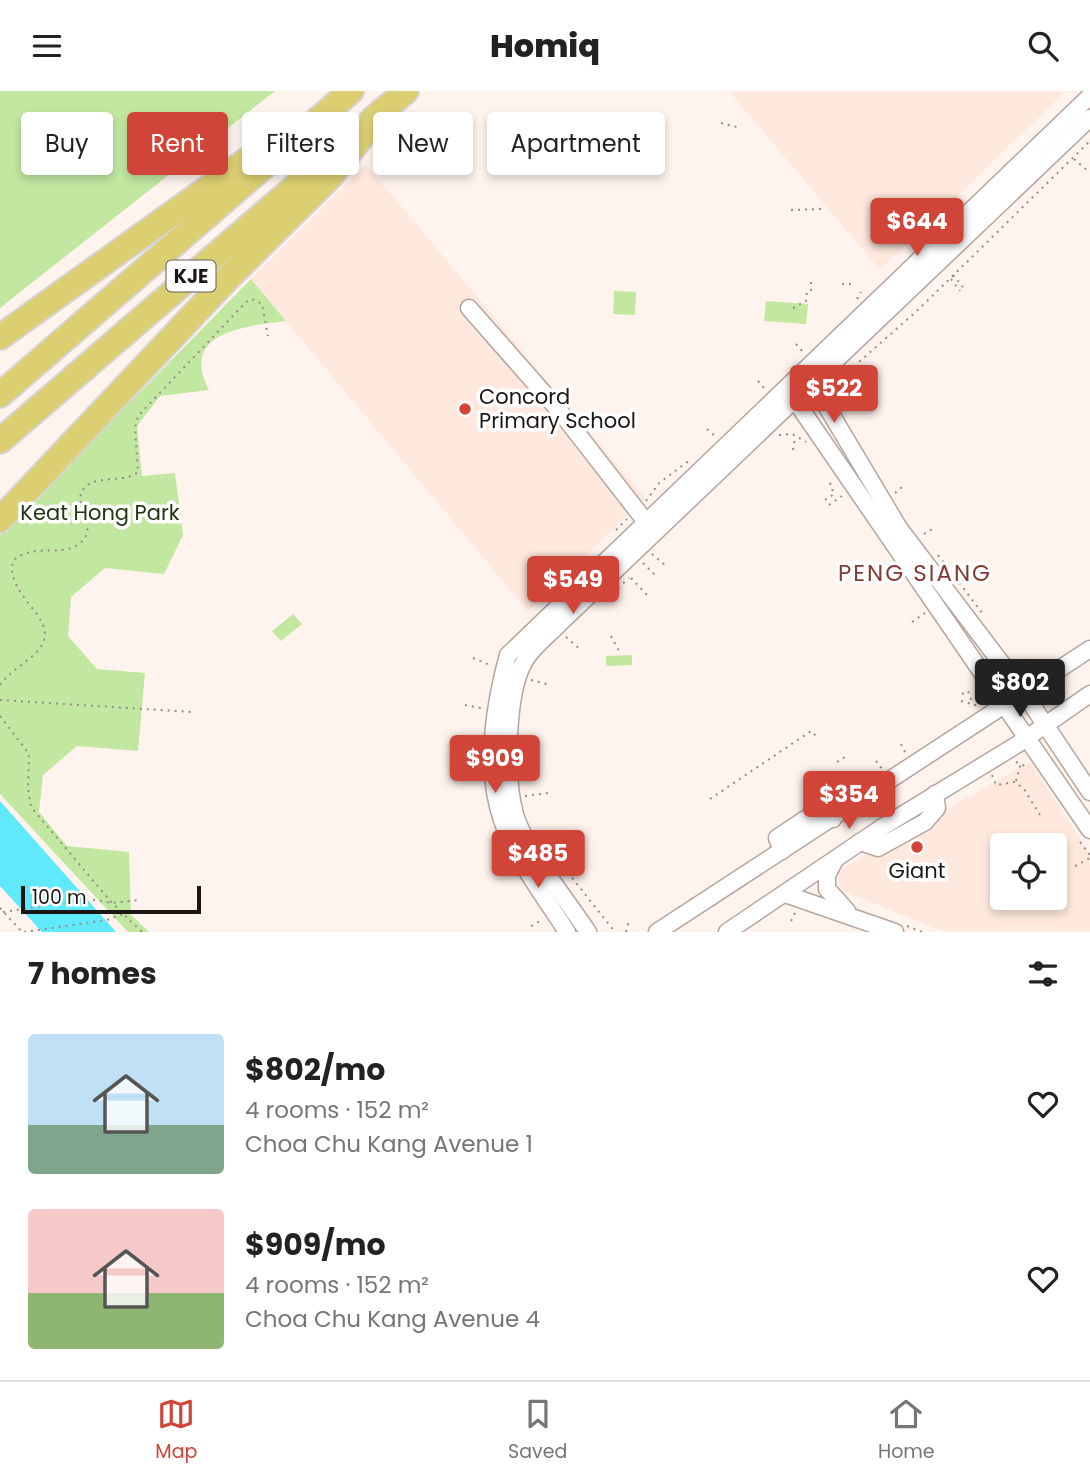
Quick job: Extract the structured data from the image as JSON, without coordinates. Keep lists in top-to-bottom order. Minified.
{"streets":{"highway":["KJE"]},"districts":["PENG SIANG"],"parks":["Keat Hong Park"],"places":["Concord Primary School","Giant"],"scale_bar":"100 m","page":{"header":"Homiq","chip":["Buy","Rent","Filters","New","Apartment"],"price":["$644","$522","$549","$802","$909","$354","$485"],"scale":"100 m","heading":"7 homes","list":[{"name":"$802/mo","note":"4 rooms · 152 m² · Choa Chu Kang Avenue 1"},{"name":"$909/mo","note":"4 rooms · 152 m² · Choa Chu Kang Avenue 4"}],"tabs":["Map","Saved","Home"]}}
